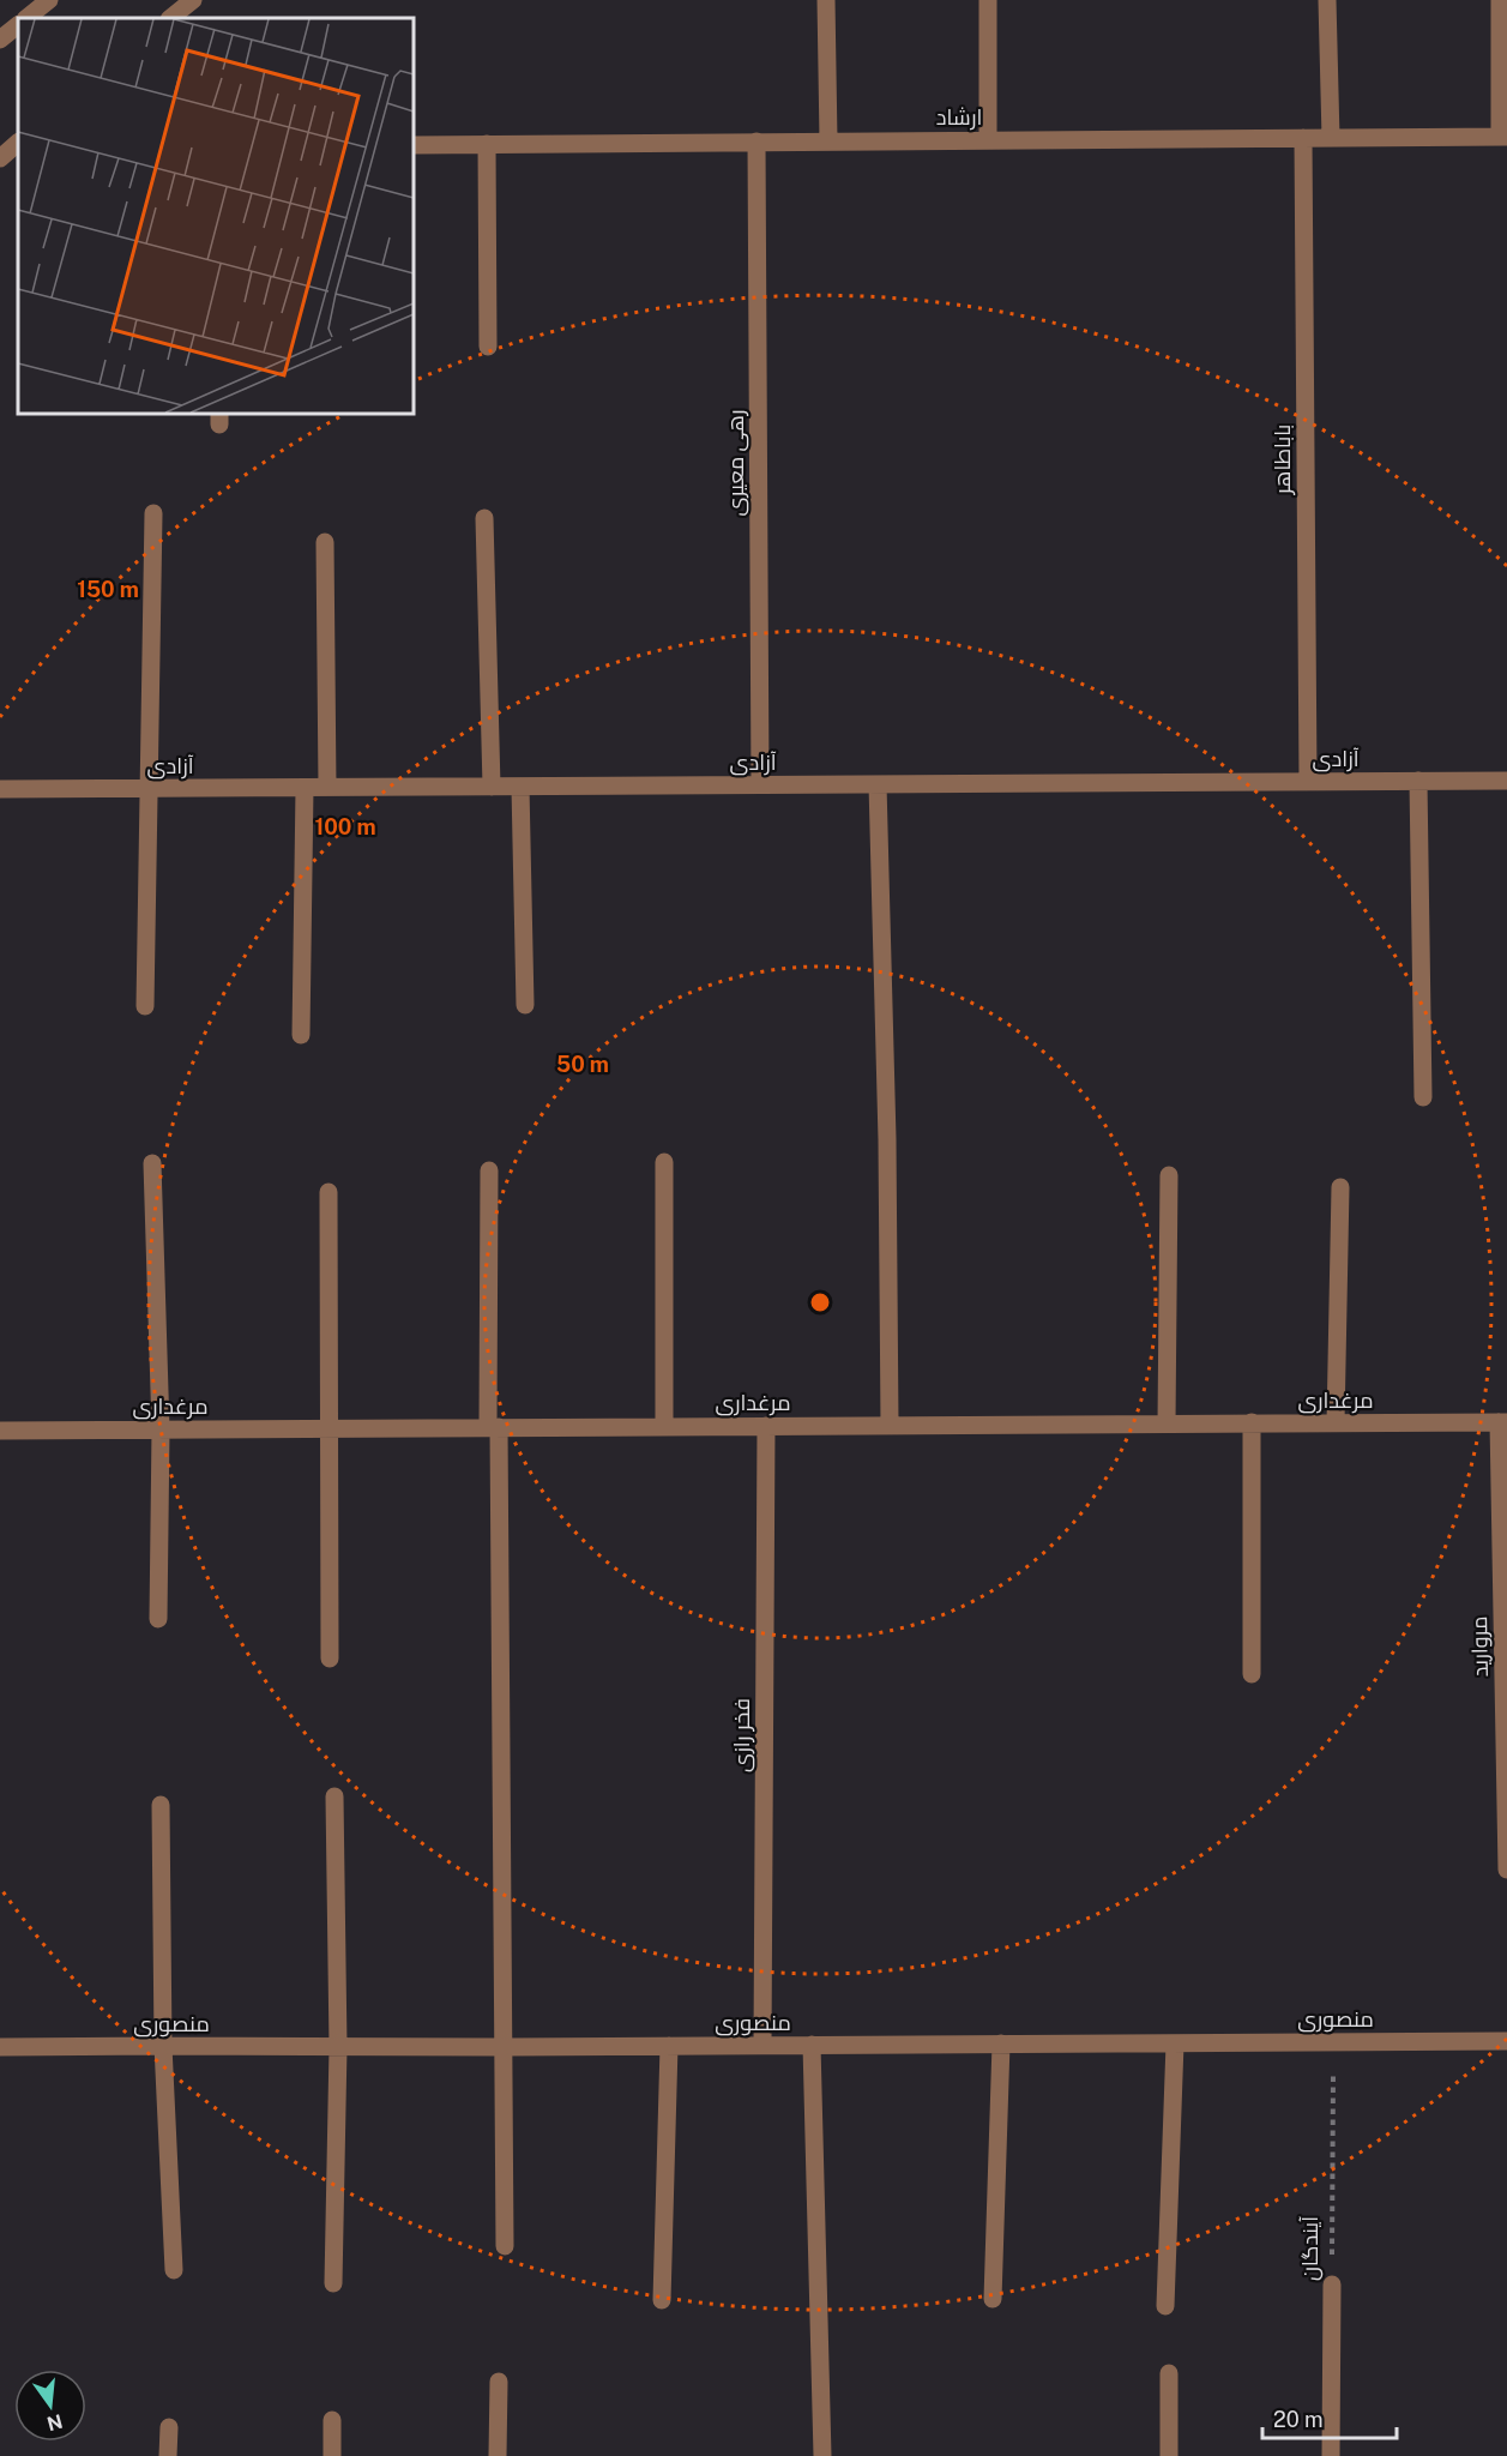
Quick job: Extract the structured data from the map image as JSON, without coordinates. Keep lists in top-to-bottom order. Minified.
{"streets":{"street":["ارشاد","باباطاهر","رهی معیری","آزادی","مرغداری","مروارید","فخر رازی","منصوری","آیندگان"]},"crossings":[["ارشاد","باباطاهر"],["ارشاد","رهی معیری"],["باباطاهر","آزادی"],["رهی معیری","آزادی"],["مرغداری","مروارید"],["مرغداری","فخر رازی"],["فخر رازی","منصوری"],["منصوری","آیندگان"]],"scale_bar":"20 m","north":"bottom","rings":["150 m","100 m","50 m"]}
